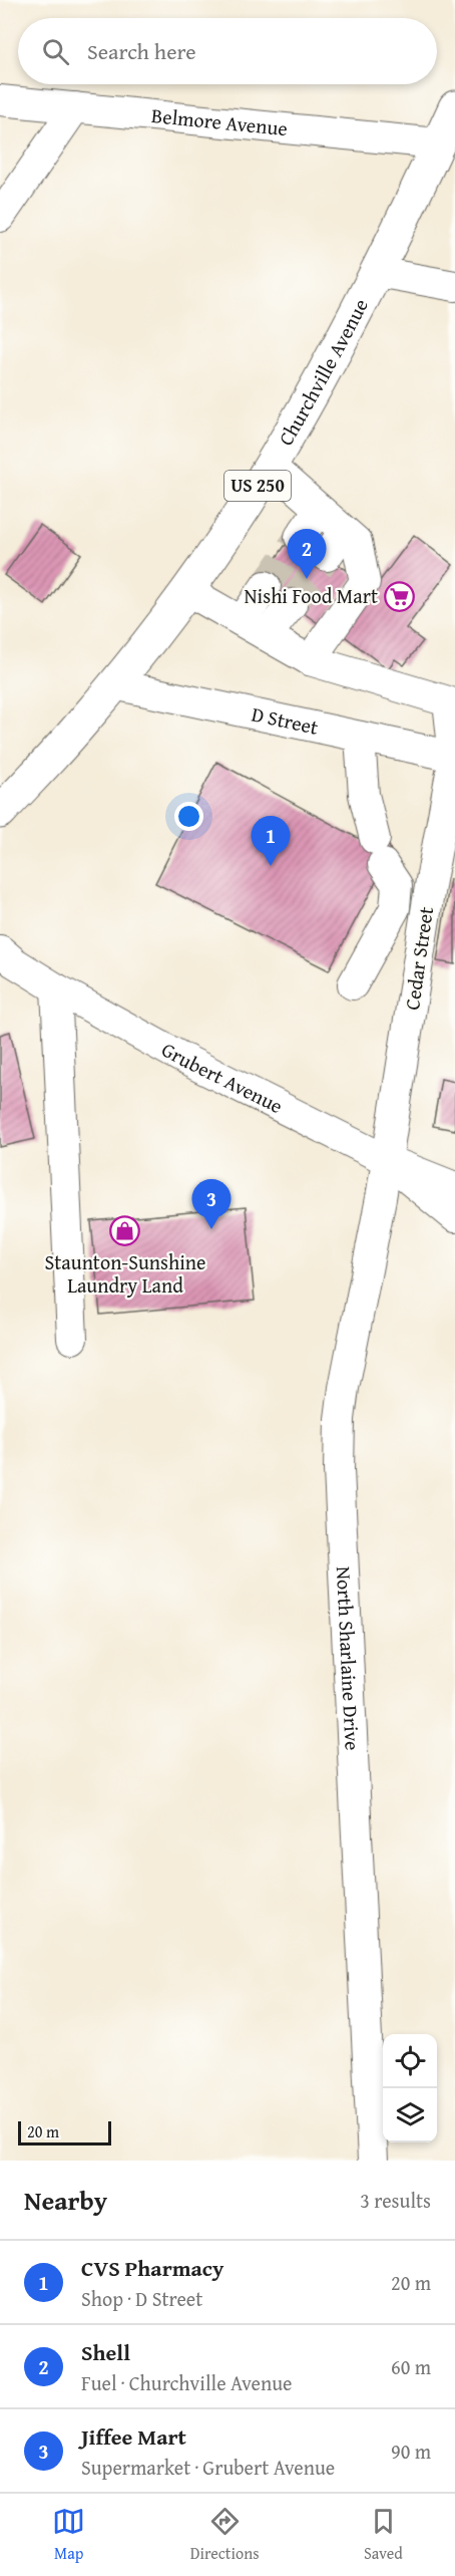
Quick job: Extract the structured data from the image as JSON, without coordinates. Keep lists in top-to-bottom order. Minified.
{"streets":{"main road":["Churchville Avenue","US 250"],"street":["Belmore Avenue","D Street","Cedar Street","Grubert Avenue","North Sharlaine Drive"]},"crossings":[["Belmore Avenue","Churchville Avenue"],["Churchville Avenue","D Street"],["D Street","Cedar Street"],["Cedar Street","Grubert Avenue"],["Cedar Street","North Sharlaine Drive"],["Grubert Avenue","North Sharlaine Drive"]],"places":{"supermarket":["Nishi Food Mart"],"shop":["Staunton-Sunshine Laundry Land"]},"scale_bar":"20 m","page":{"search":"Search here","pins":["2","1","3"],"scale":"20 m","heading":["Nearby","3 results"],"list":[{"mark":"1","name":"CVS Pharmacy","note":"Shop · D Street","value":"20 m"},{"mark":"2","name":"Shell","note":"Fuel · Churchville Avenue","value":"60 m"},{"mark":"3","name":"Jiffee Mart","note":"Supermarket · Grubert Avenue","value":"90 m"}],"nav":["Map","Directions","Saved"]}}
